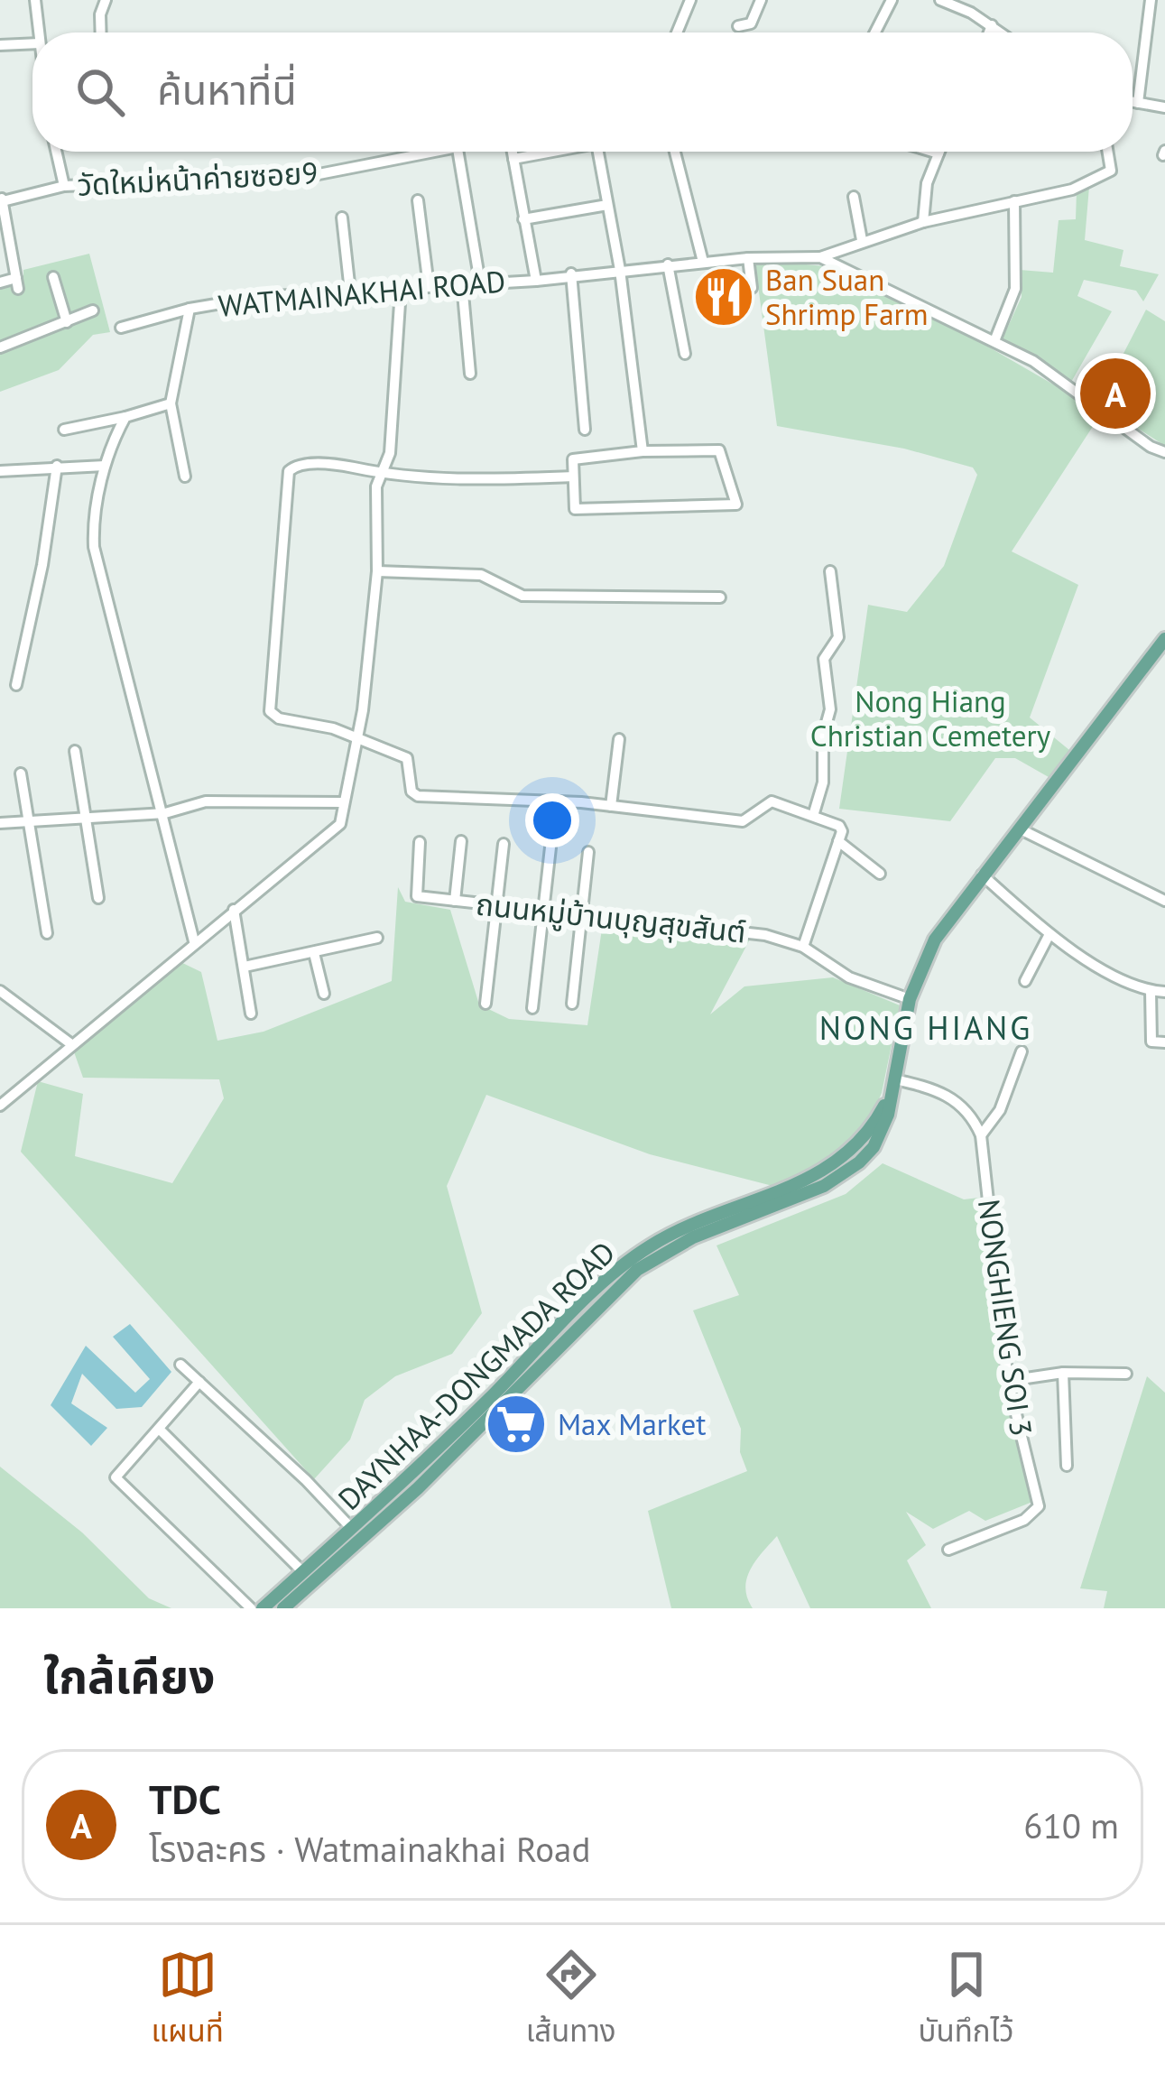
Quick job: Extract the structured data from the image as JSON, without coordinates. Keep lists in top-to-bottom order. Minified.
{"streets":{"main road":["DAYNHAA-DONGMADA ROAD"],"street":["วัดใหม่หน้าค่ายซอย9","WATMAINAKHAI ROAD","ถนนหมู่บ้านบุญสุขสันต์","NONGHIENG SOI 3"]},"crossings":[["ถนนหมู่บ้านบุญสุขสันต์","DAYNHAA-DONGMADA ROAD"]],"districts":["NONG HIANG"],"parks":["Nong Hiang Christian Cemetery"],"places":{"restaurant":["Ban Suan Shrimp Farm"],"supermarket":["Max Market"]},"page":{"search":"ค้นหาที่นี่","pins":"A","heading":"ใกล้เคียง","list":[{"mark":"A","name":"TDC","note":"โรงละคร · Watmainakhai Road","value":"610 m"}],"nav":["แผนที่","เส้นทาง","บันทึกไว้"]}}
